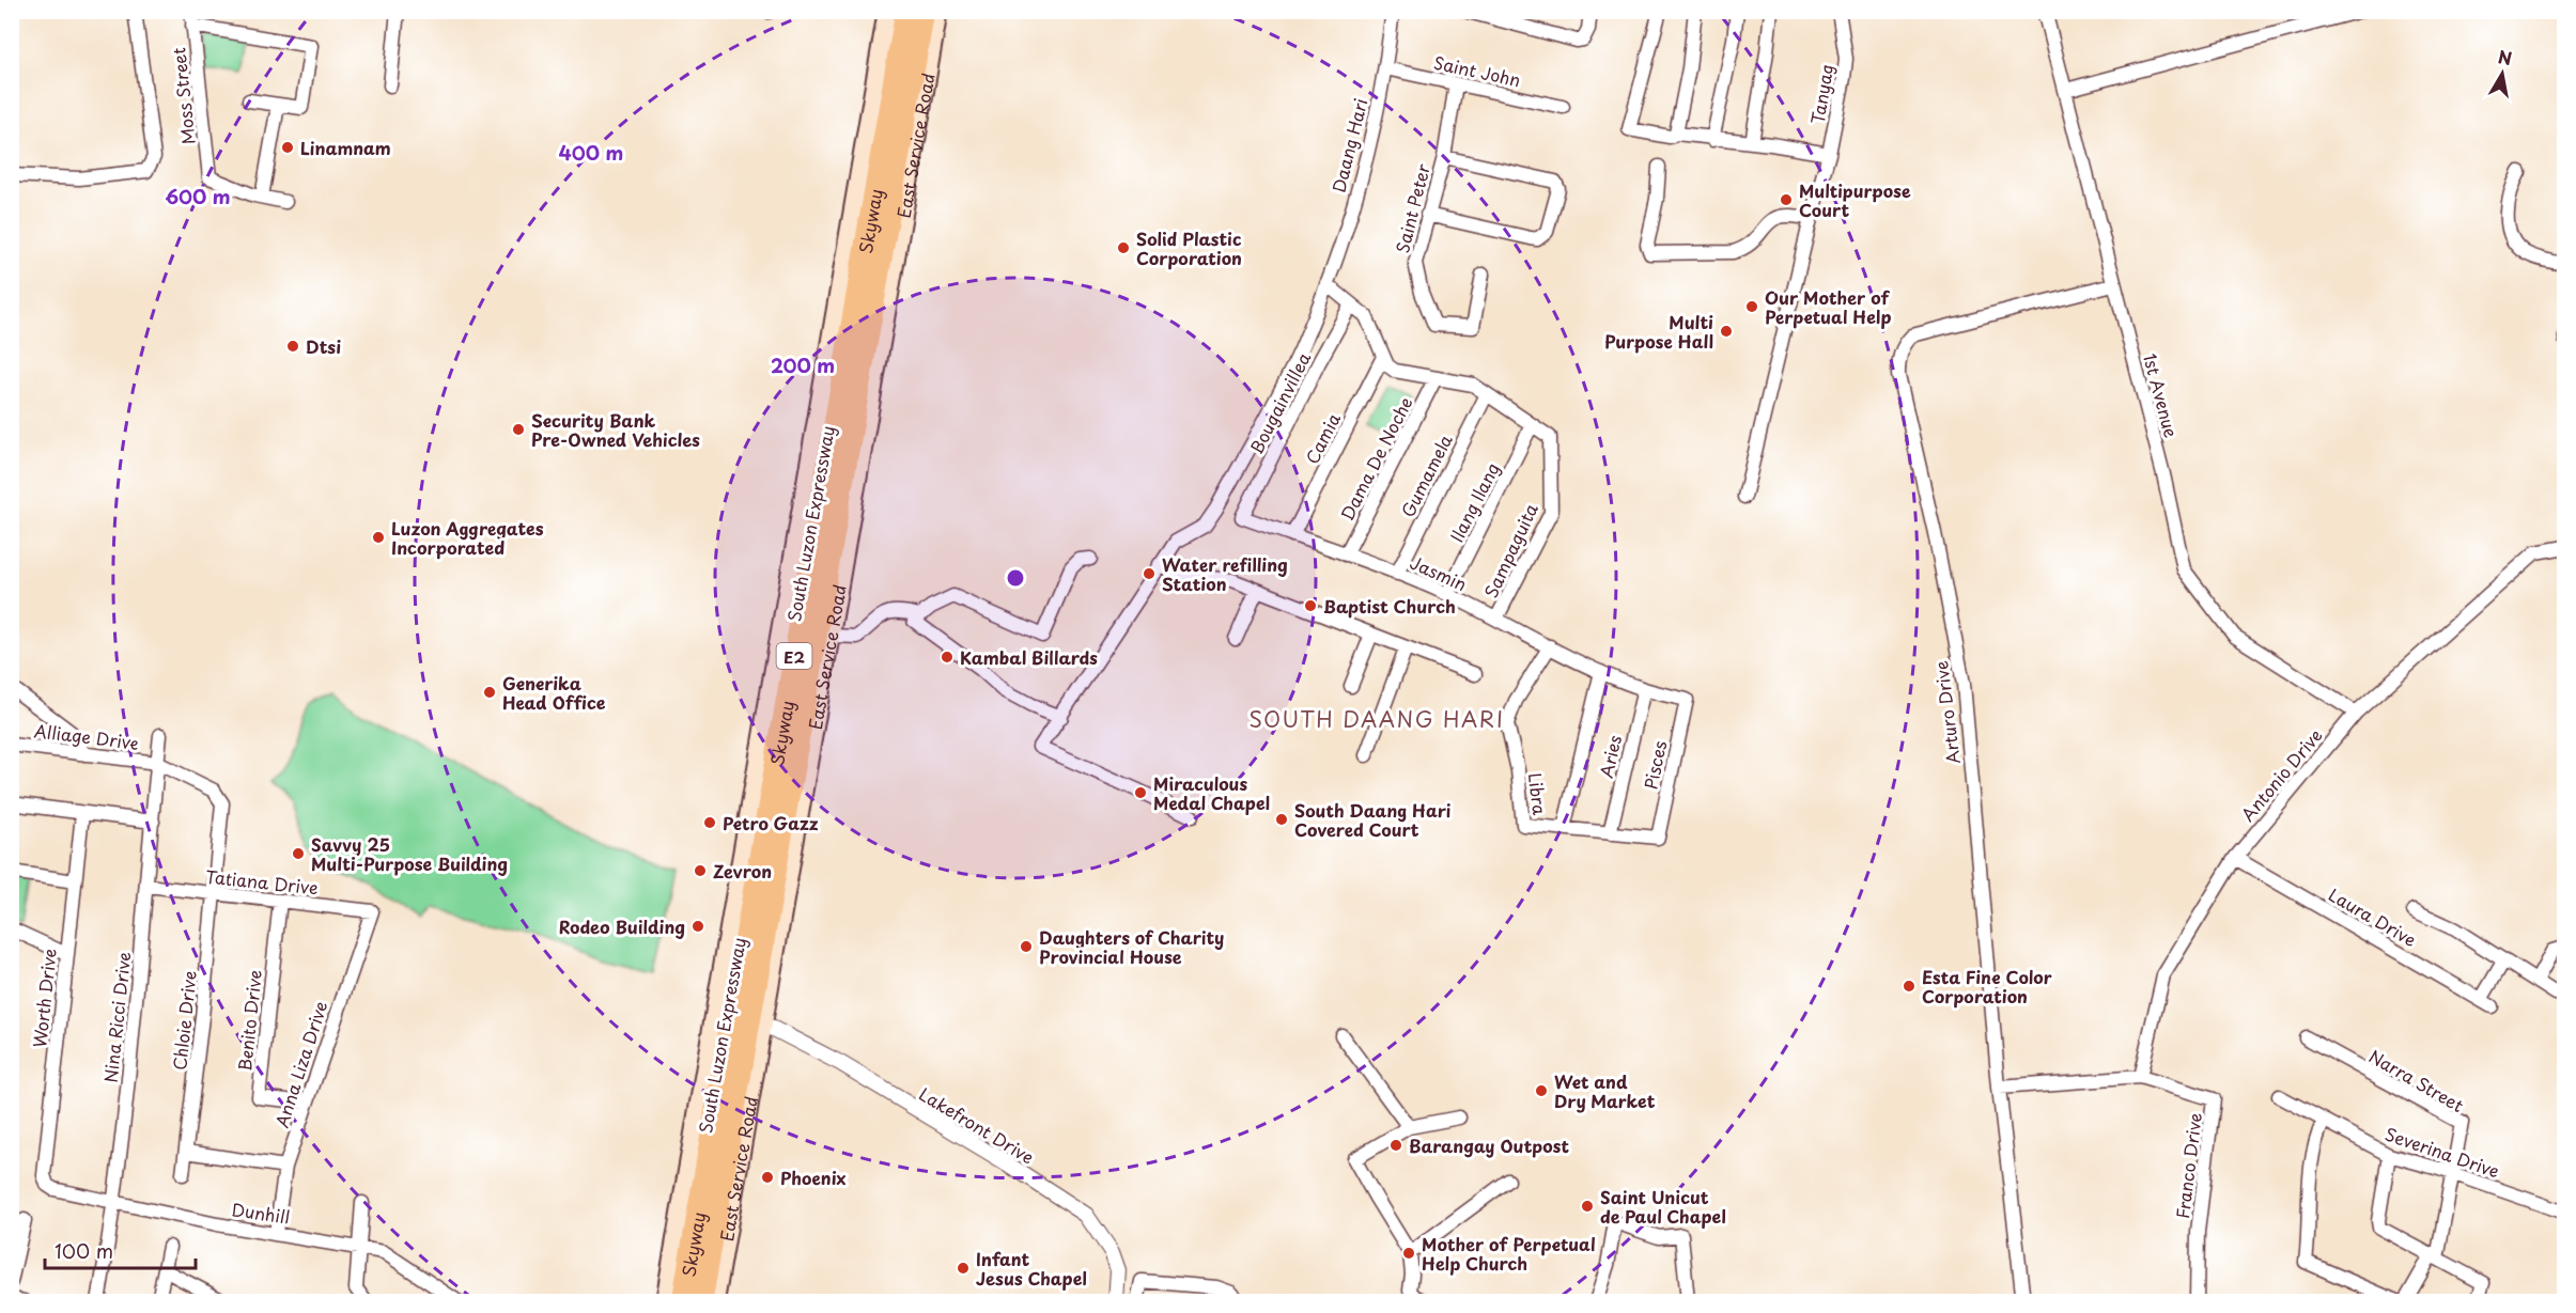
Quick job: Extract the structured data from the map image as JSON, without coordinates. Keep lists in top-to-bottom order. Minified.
{"streets":{"highway":["Skyway","South Luzon Expressway","E2"],"main road":["East Service Road"],"street":["Saint John","Tanyag","Moss Street","Daang Hari","Saint Peter","1st Avenue","Bougainvillea","Camia","Dama De Noche","Gumamela","Ilang Ilang","Sampaguita","Jasmin","Arturo Drive","Alliage Drive","Aries","Pisces","Antonio Drive","Libra","Tatiana Drive","Laura Drive","Worth Drive","Nina Ricci Drive","Chloie Drive","Benito Drive","Anna Liza Drive","Narra Street","Lakefront Drive","Severina Drive","Franco Drive","Dunhill"]},"crossings":[["Saint John","Daang Hari"],["Saint John","Saint Peter"],["East Service Road","Lakefront Drive"],["1st Avenue","Arturo Drive"],["1st Avenue","Antonio Drive"],["Bougainvillea","Jasmin"],["Camia","Sampaguita"],["Camia","Jasmin"],["Dama De Noche","Sampaguita"],["Dama De Noche","Jasmin"],["Gumamela","Sampaguita"],["Gumamela","Jasmin"],["Ilang Ilang","Sampaguita"],["Ilang Ilang","Jasmin"],["Sampaguita","Jasmin"],["Jasmin","Aries"],["Jasmin","Pisces"],["Jasmin","Libra"],["Arturo Drive","Franco Drive"],["Alliage Drive","Tatiana Drive"],["Alliage Drive","Nina Ricci Drive"],["Alliage Drive","Chloie Drive"],["Aries","Libra"],["Pisces","Libra"],["Antonio Drive","Laura Drive"],["Antonio Drive","Franco Drive"],["Tatiana Drive","Nina Ricci Drive"],["Tatiana Drive","Chloie Drive"],["Tatiana Drive","Benito Drive"],["Tatiana Drive","Anna Liza Drive"],["Worth Drive","Dunhill"],["Nina Ricci Drive","Dunhill"],["Benito Drive","Anna Liza Drive"],["Anna Liza Drive","Dunhill"],["Narra Street","Severina Drive"]],"districts":["SOUTH DAANG HARI"],"places":["Linamnam","Multipurpose Court","Solid Plastic Corporation","Our Mother of Perpetual Help","Multi Purpose Hall","Dtsi","Security Bank Pre-Owned Vehicles","Luzon Aggregates Incorporated","Water refilling Station","Baptist Church","Kambal Billards","Generika Head Office","Miraculous Medal Chapel","South Daang Hari Covered Court","Petro Gazz","Savvy 25 Multi-Purpose Building","Zevron","Rodeo Building","Daughters of Charity Provincial House","Esta Fine Color Corporation","Wet and Dry Market","Barangay Outpost","Phoenix","Saint Unicut de Paul Chapel","Mother of Perpetual Help Church","Infant Jesus Chapel"],"scale_bar":"100 m","north":"top","rings":["400 m","600 m","200 m"]}
